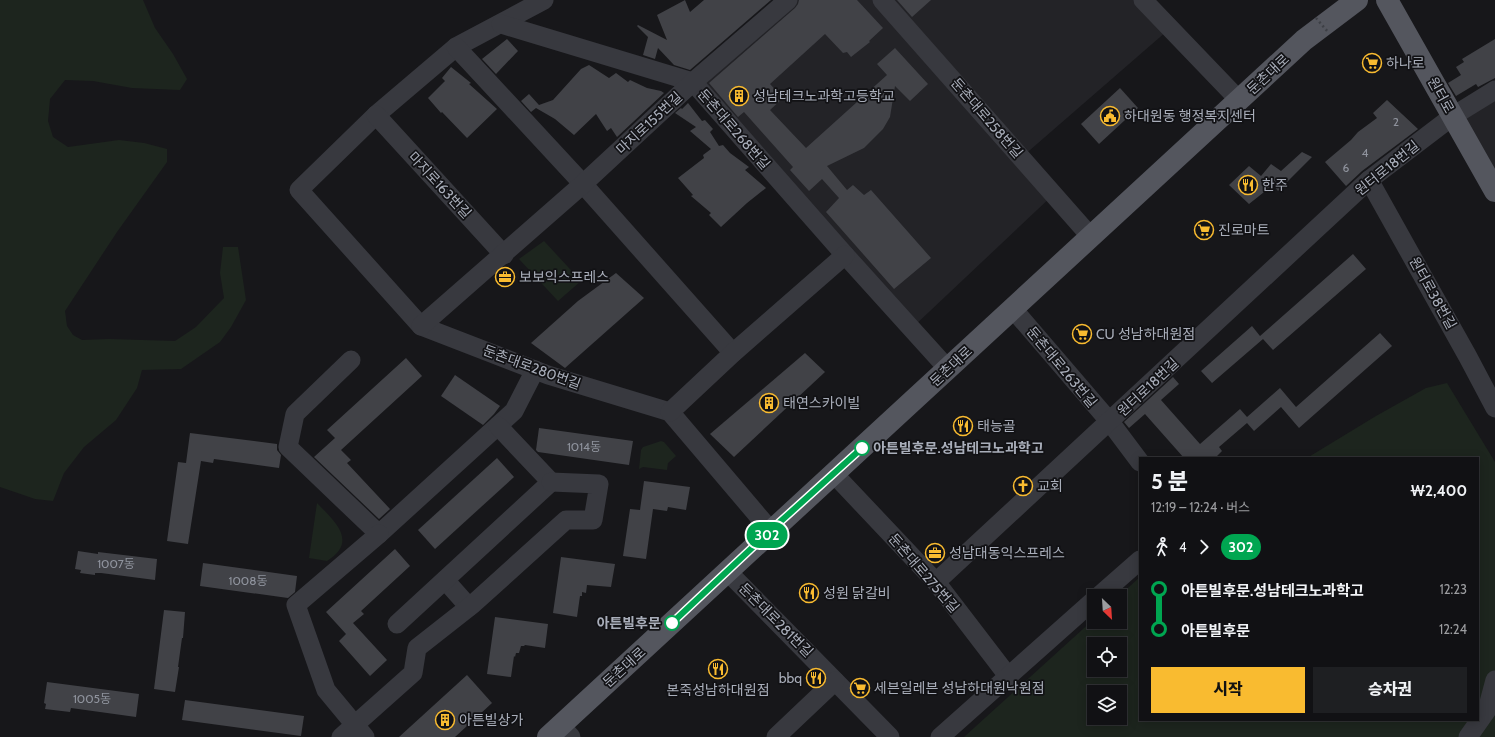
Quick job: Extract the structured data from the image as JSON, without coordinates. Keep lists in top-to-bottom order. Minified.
{"streets":{"main road":["둔촌대로","원터로"],"street":["둔촌대로258번길","마지로155번길","둔촌대로268번길","원터로18번길","마지로163번길","원터로38번길","둔촌대로280번길","둔촌대로263번길","둔촌대로275번길","둔촌대로281번길"]},"crossings":[["둔촌대로","둔촌대로258번길"],["둔촌대로","둔촌대로268번길"],["둔촌대로","둔촌대로263번길"],["둔촌대로","둔촌대로275번길"],["둔촌대로","둔촌대로281번길"],["원터로","원터로18번길"],["마지로155번길","둔촌대로268번길"],["마지로155번길","마지로163번길"],["마지로155번길","둔촌대로280번길"],["원터로18번길","원터로38번길"],["원터로18번길","둔촌대로263번길"],["원터로18번길","둔촌대로275번길"],["마지로163번길","둔촌대로280번길"]],"places":{"supermarket":["하나로","진로마트","CU 성남하대원점","세븐일레븐 성남하대원낙원점"],"building":["성남테크노과학고등학교","태연스카이빌","아튼빌상가"],"public building":["하대원동 행정복지센터"],"restaurant":["한주","태능골","성원 닭갈비","본죽성남하대원점","bbq"],"office":["보보익스프레스","성남대동익스프레스"],"other":["아튼빌후문.성남테크노과학고","아튼빌후문"],"church":["교회"]},"lines":["bus line 302"],"house_numbers":["2","4","6","1014동","1007동","1008동","1005동"],"north":"bottom right","page":{"on_map":"302","heading":["5 분","12:19 – 12:24 · 버스","₩2,400"],"legs":["4","302"],"list":[{"name":"아튼빌후문.성남테크노과학고","value":"12:23"},{"name":"아튼빌후문","value":"12:24"}],"buttons":["시작","승차권"]}}
